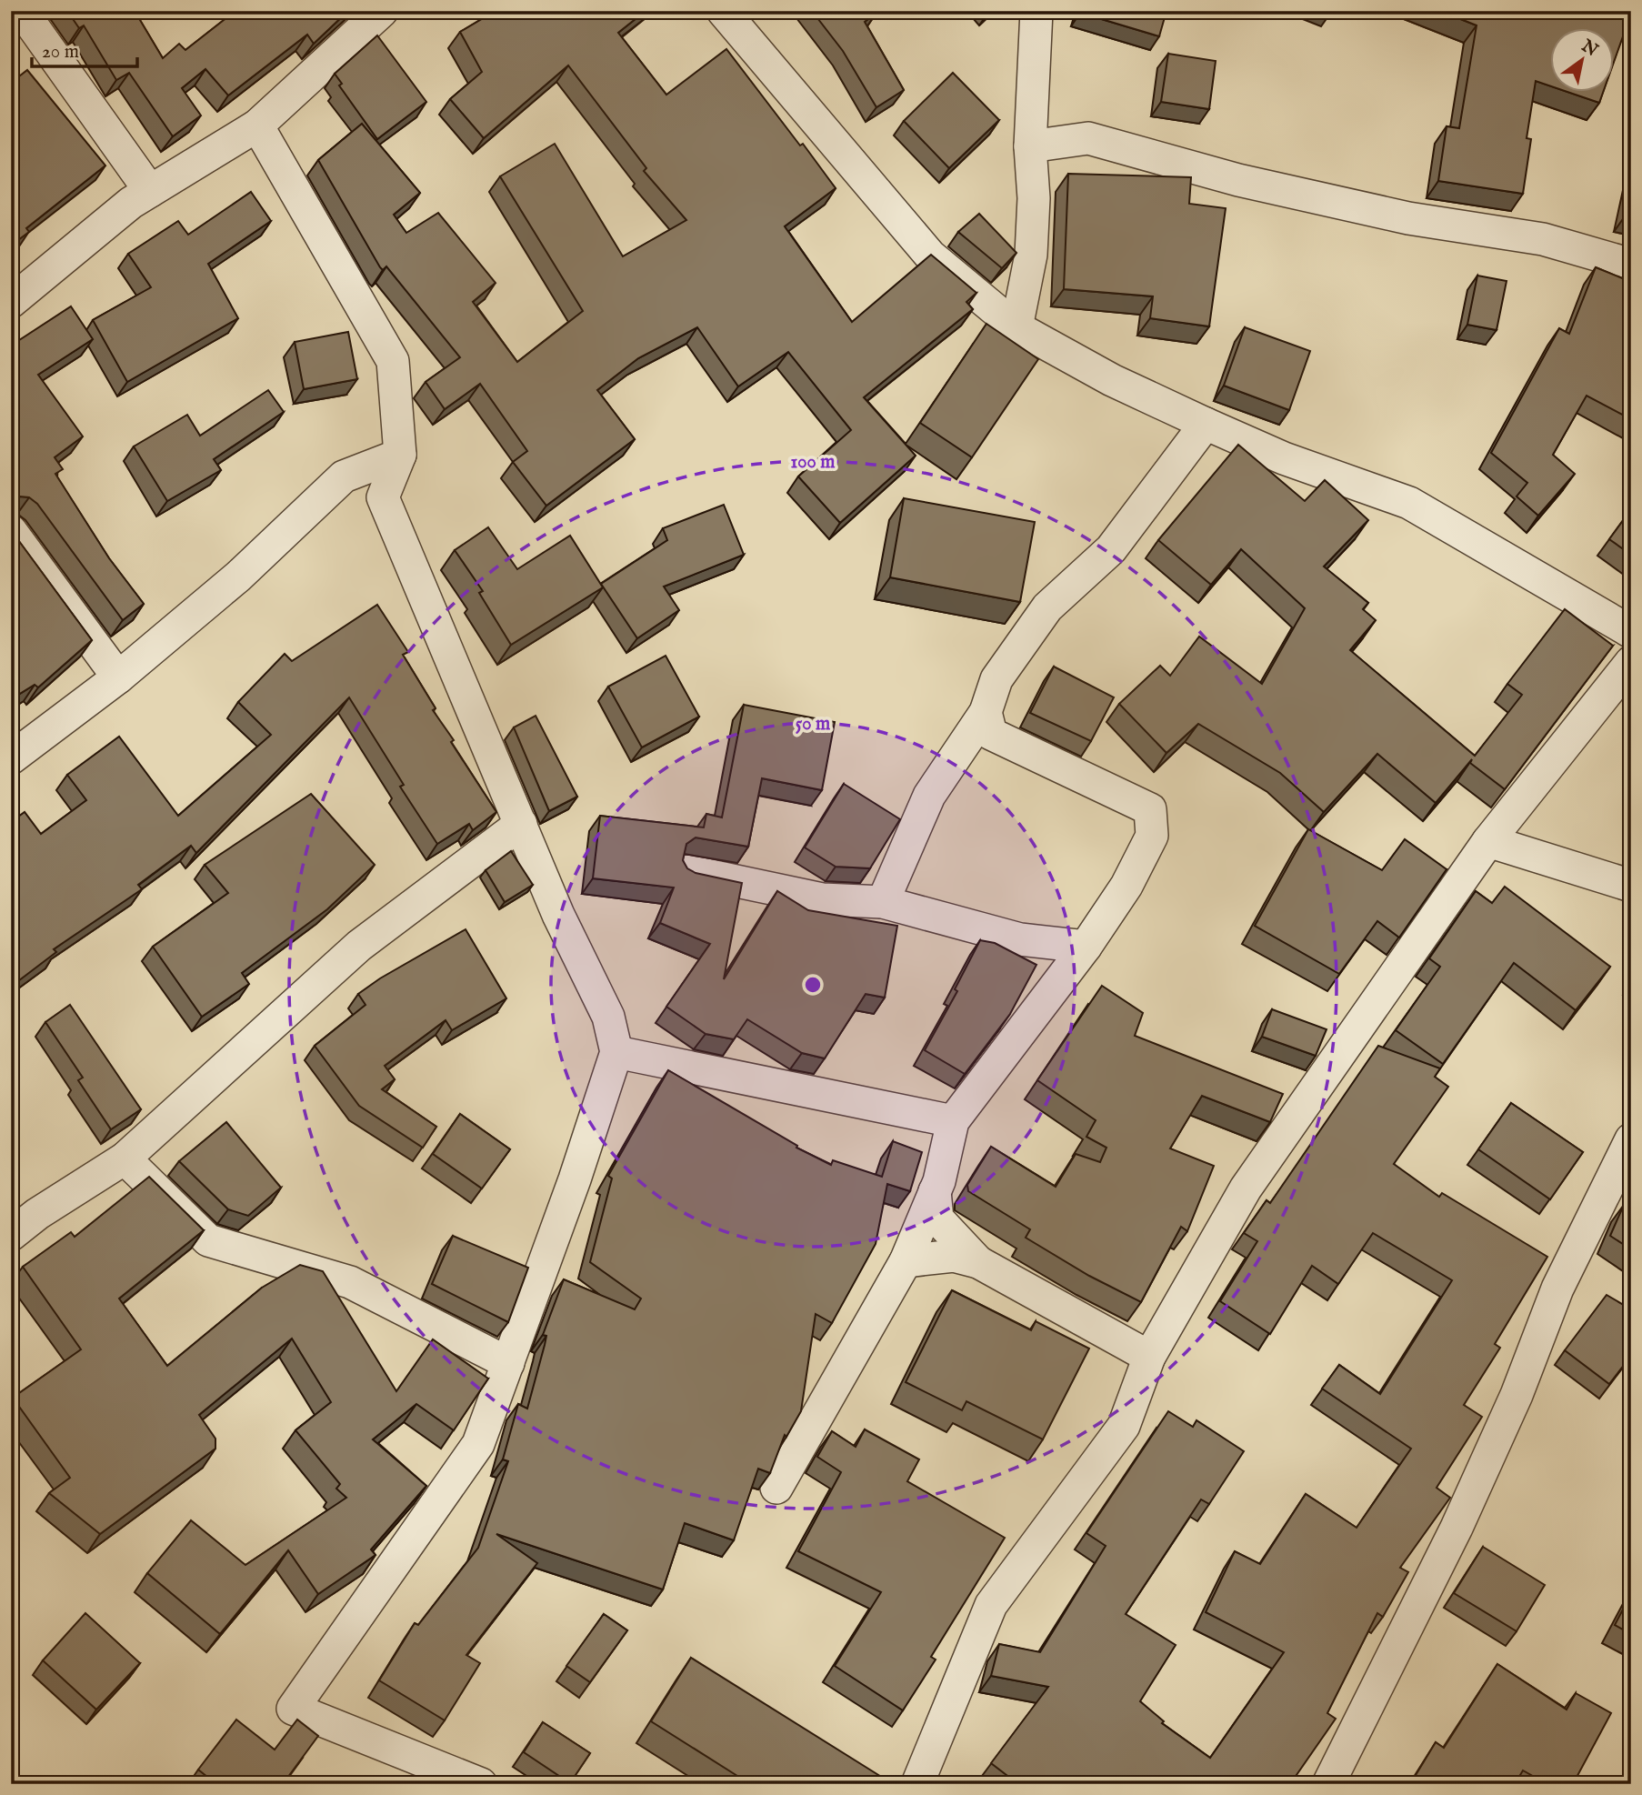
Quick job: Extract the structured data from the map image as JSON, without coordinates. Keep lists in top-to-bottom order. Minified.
{"scale_bar":"20 m","north":"top right","rings":["100 m","50 m"]}
